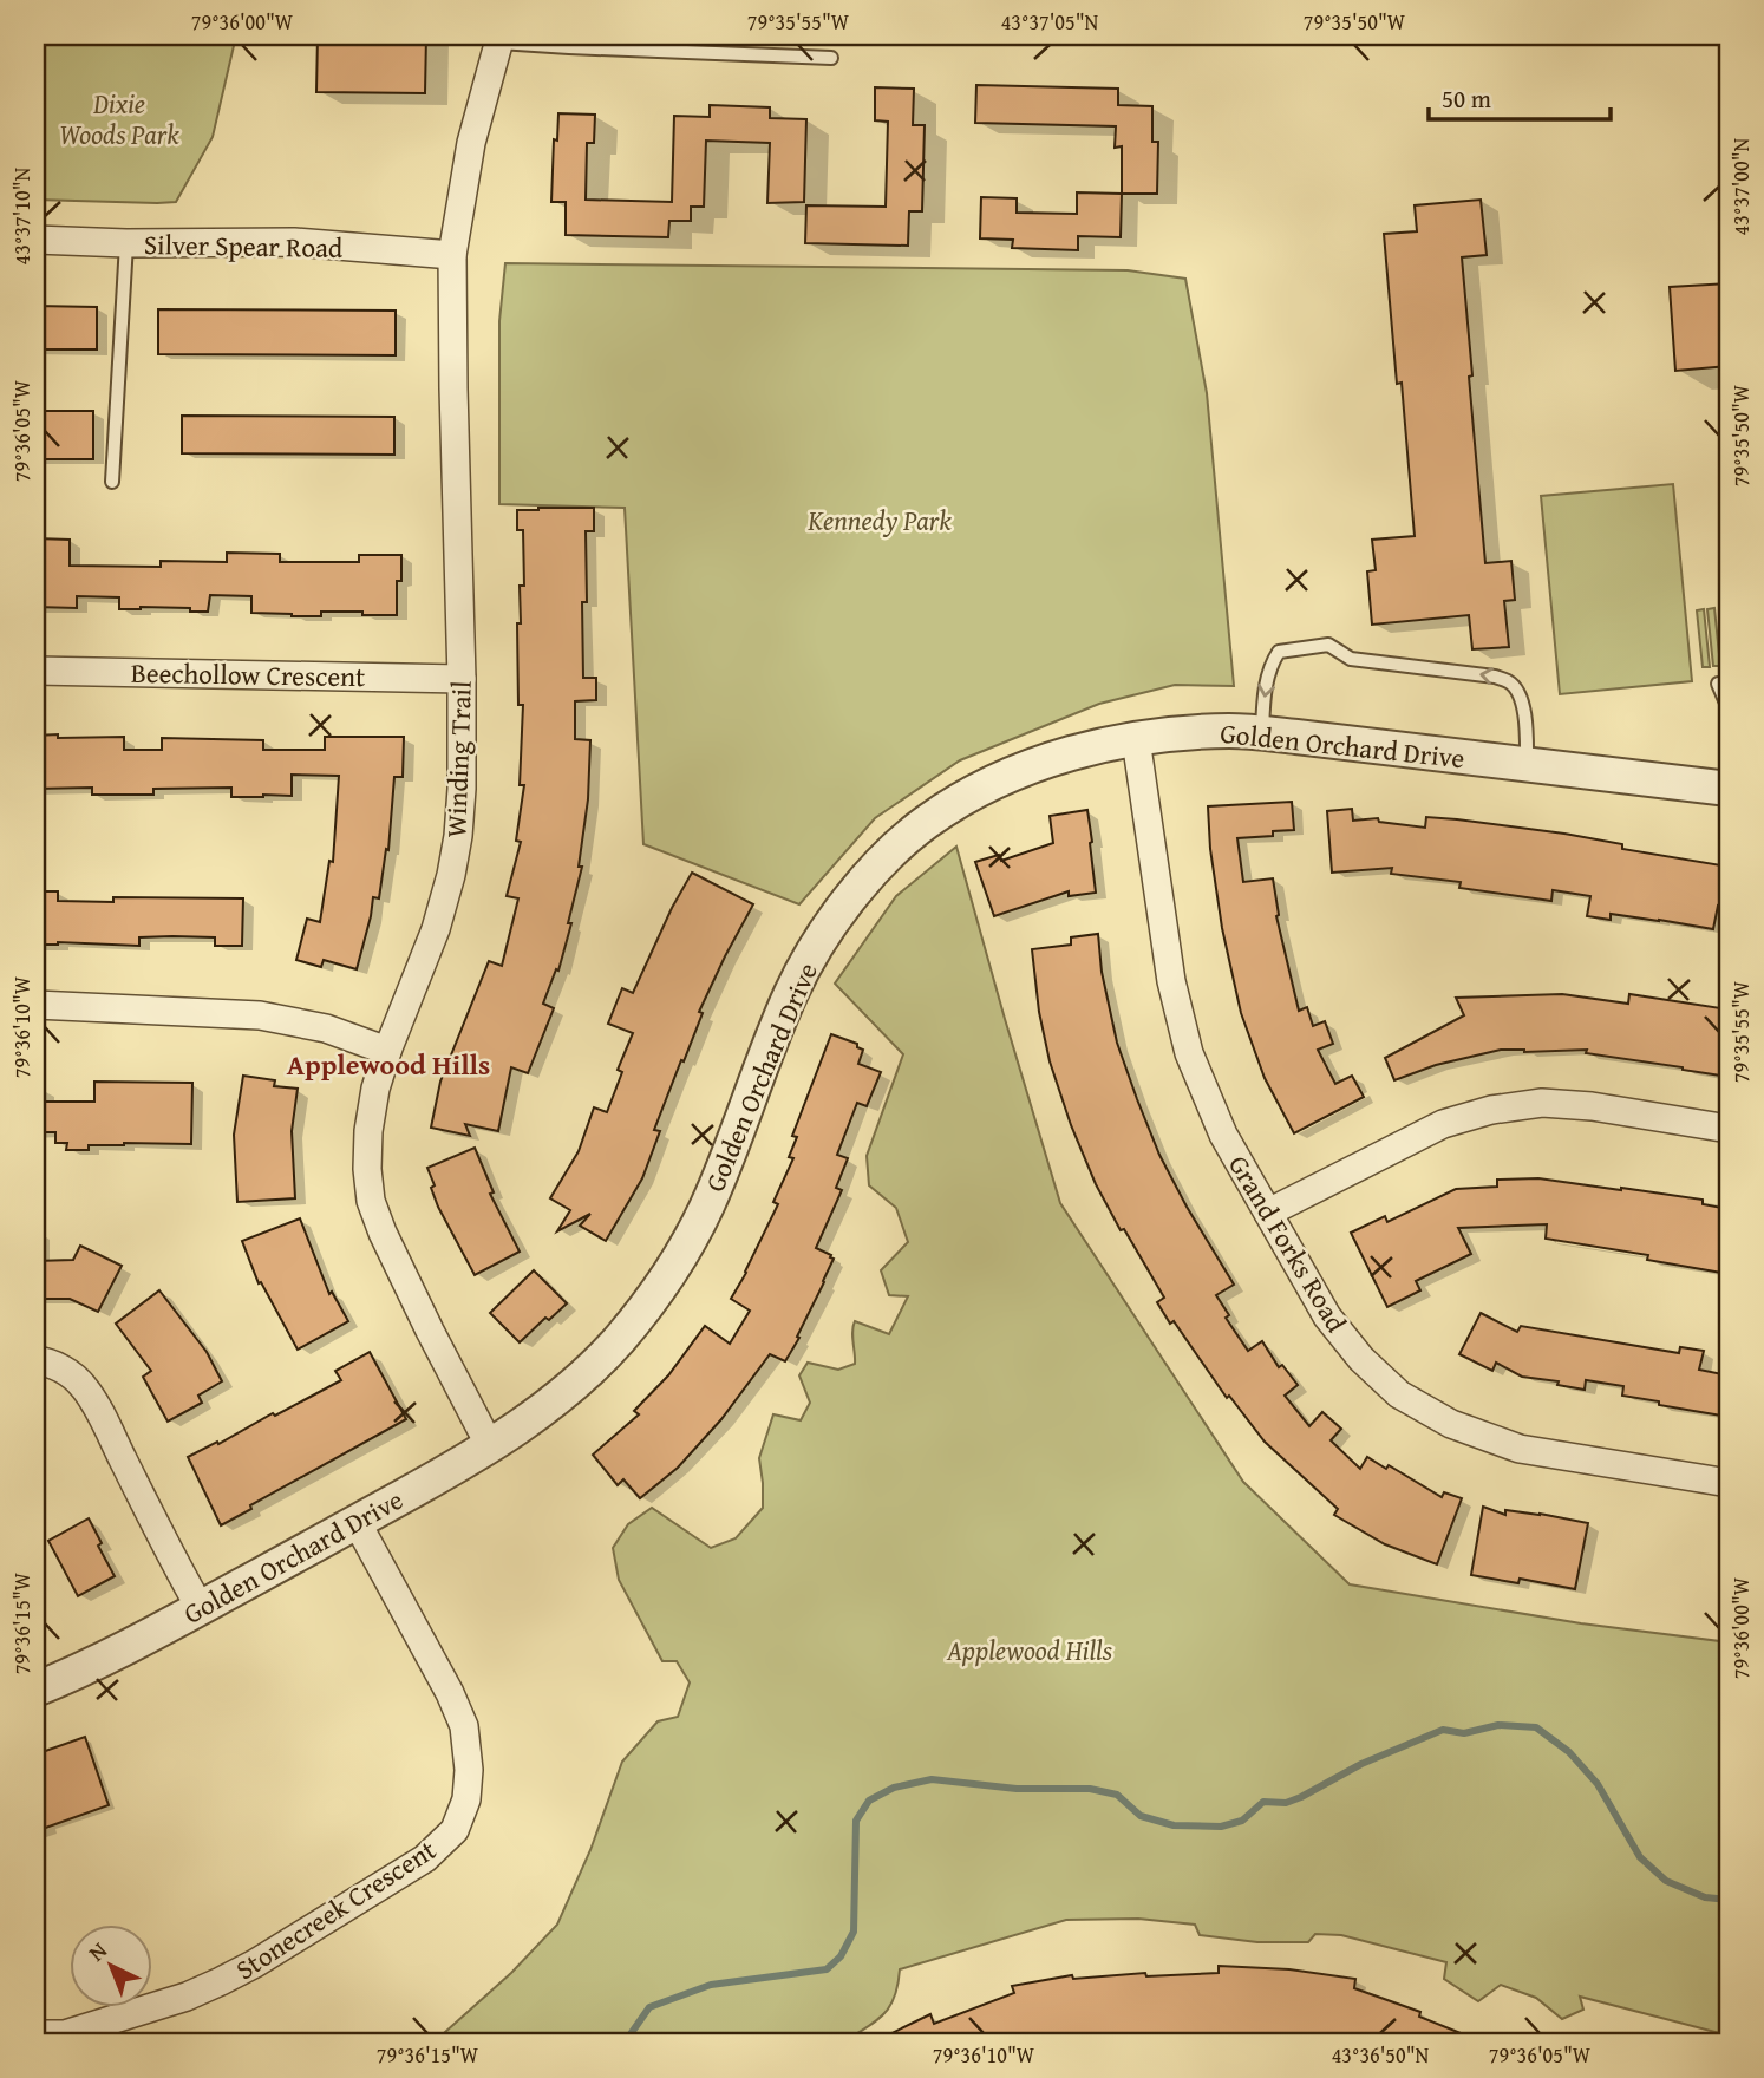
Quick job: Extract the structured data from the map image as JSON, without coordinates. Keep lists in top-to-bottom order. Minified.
{"streets":{"street":["Silver Spear Road","Beechollow Crescent","Golden Orchard Drive","Winding Trail","Grand Forks Road","Stonecreek Crescent"]},"crossings":[["Silver Spear Road","Winding Trail"],["Beechollow Crescent","Winding Trail"],["Golden Orchard Drive","Winding Trail"],["Golden Orchard Drive","Grand Forks Road"],["Golden Orchard Drive","Stonecreek Crescent"]],"districts":["Applewood Hills"],"parks":["Dixie Woods Park","Kennedy Park","Applewood Hills"],"scale_bar":"50 m","north":"top left","coordinates":["79°36'00\"W","79°35'55\"W","43°37'05\"N","79°35'50\"W","43°37'00\"N","43°37'10\"N","79°36'05\"W","79°36'10\"W","79°36'15\"W","43°36'50\"N"]}
